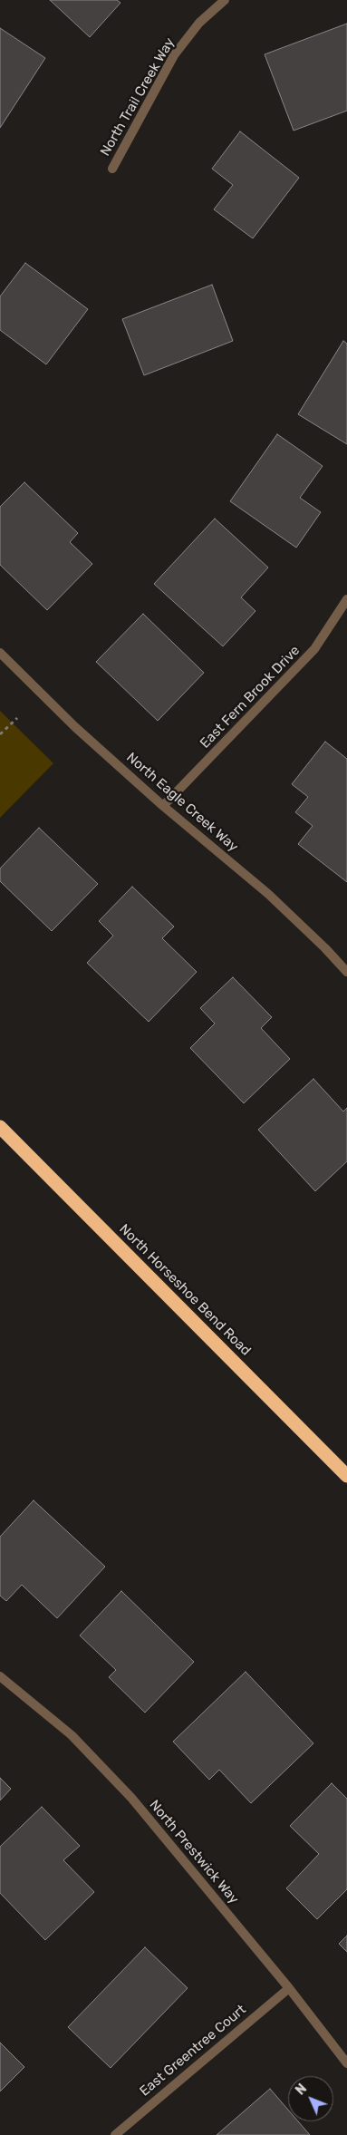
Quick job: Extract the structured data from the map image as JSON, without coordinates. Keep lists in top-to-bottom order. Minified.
{"streets":{"highway":["North Horseshoe Bend Road"],"street":["North Trail Creek Way","East Fern Brook Drive","North Eagle Creek Way","North Prestwick Way","East Greentree Court"]},"crossings":[["East Fern Brook Drive","North Eagle Creek Way"],["North Prestwick Way","East Greentree Court"]],"north":"top left"}
